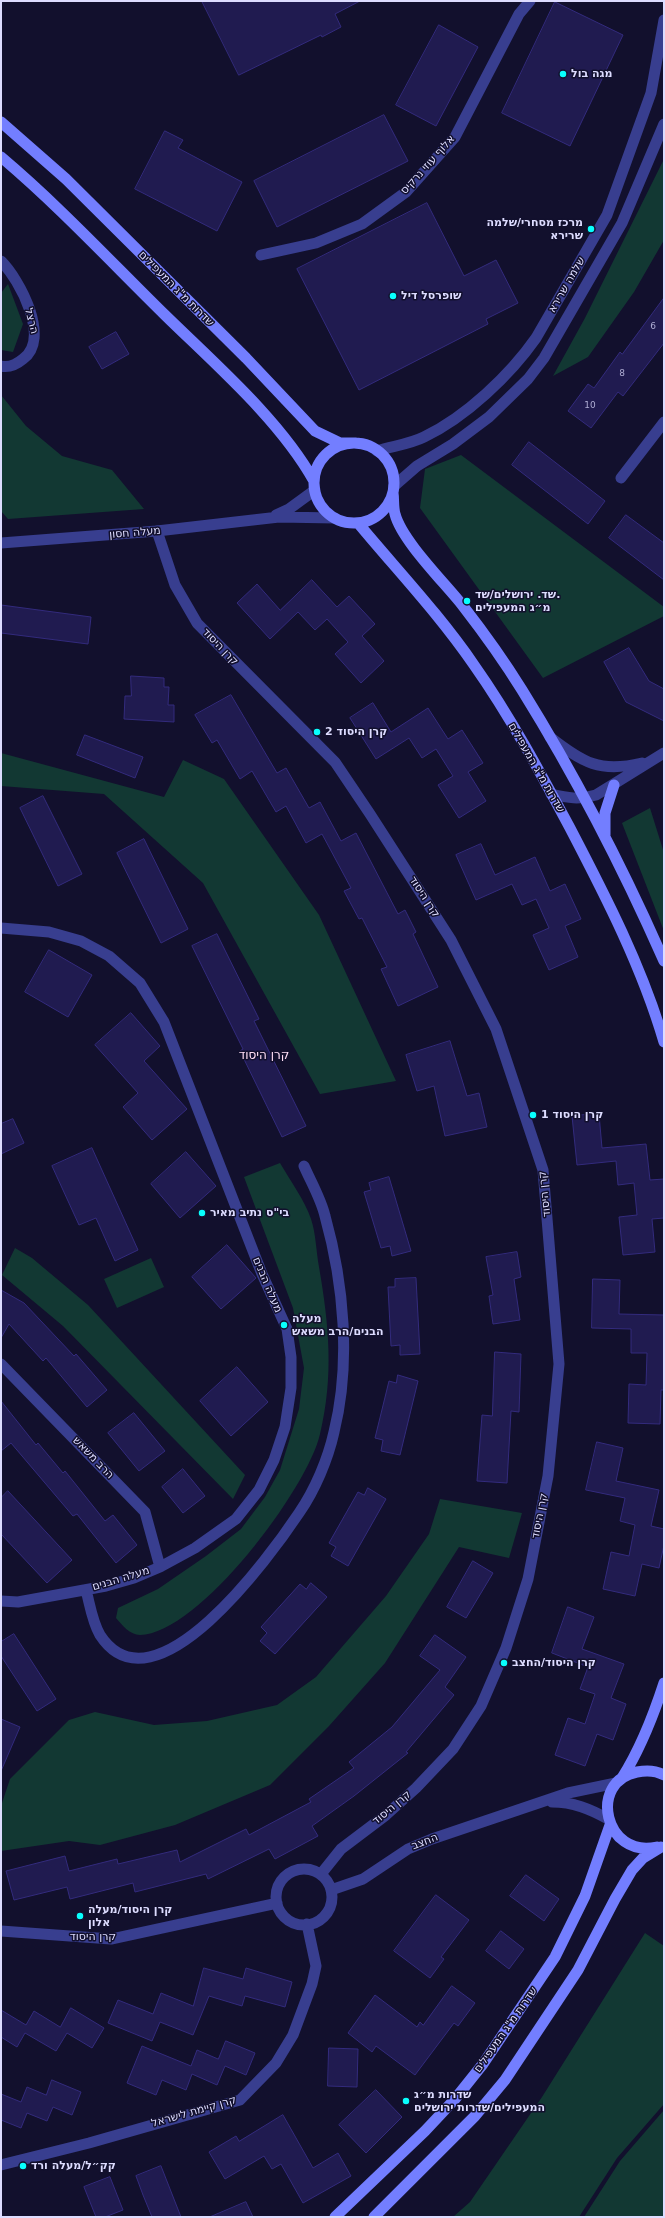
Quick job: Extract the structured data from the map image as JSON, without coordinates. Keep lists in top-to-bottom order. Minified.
{"streets":{"main road":["שדרות מ\"ג המעפילים"],"street":["אלוף עוזי נרקיס","שלמה שרירא","הרצל","מעלה חסון","קרן היסוד","מעלה הבנים","הרב משאש","החצב","קרן קיימת לישראל"]},"crossings":[["שלמה שרירא","שדרות מ\"ג המעפילים"],["שלמה שרירא","מעלה חסון"],["שדרות מ\"ג המעפילים","מעלה חסון"],["שדרות מ\"ג המעפילים","החצב"],["מעלה חסון","קרן היסוד"],["קרן היסוד","החצב"],["קרן היסוד","קרן קיימת לישראל"],["מעלה הבנים","הרב משאש"],["החצב","קרן קיימת לישראל"]],"districts":["קרן היסוד"],"places":["מגה בול","מרכז מסחרי/שלמה שרירא","שופרסל דיל","שד. ירושלים/שד. מ״ג המעפילים","קרן היסוד 2","קרן היסוד 1","בי\"ס נתיב מאיר","מעלה הבנים/הרב משאש","קרן היסוד/החצב","קרן היסוד/מעלה אלון","שדרות מ״ג המעפילים/שדרות ירושלים","קק״ל/מעלה ורד"],"house_numbers":["6","8","10"]}
